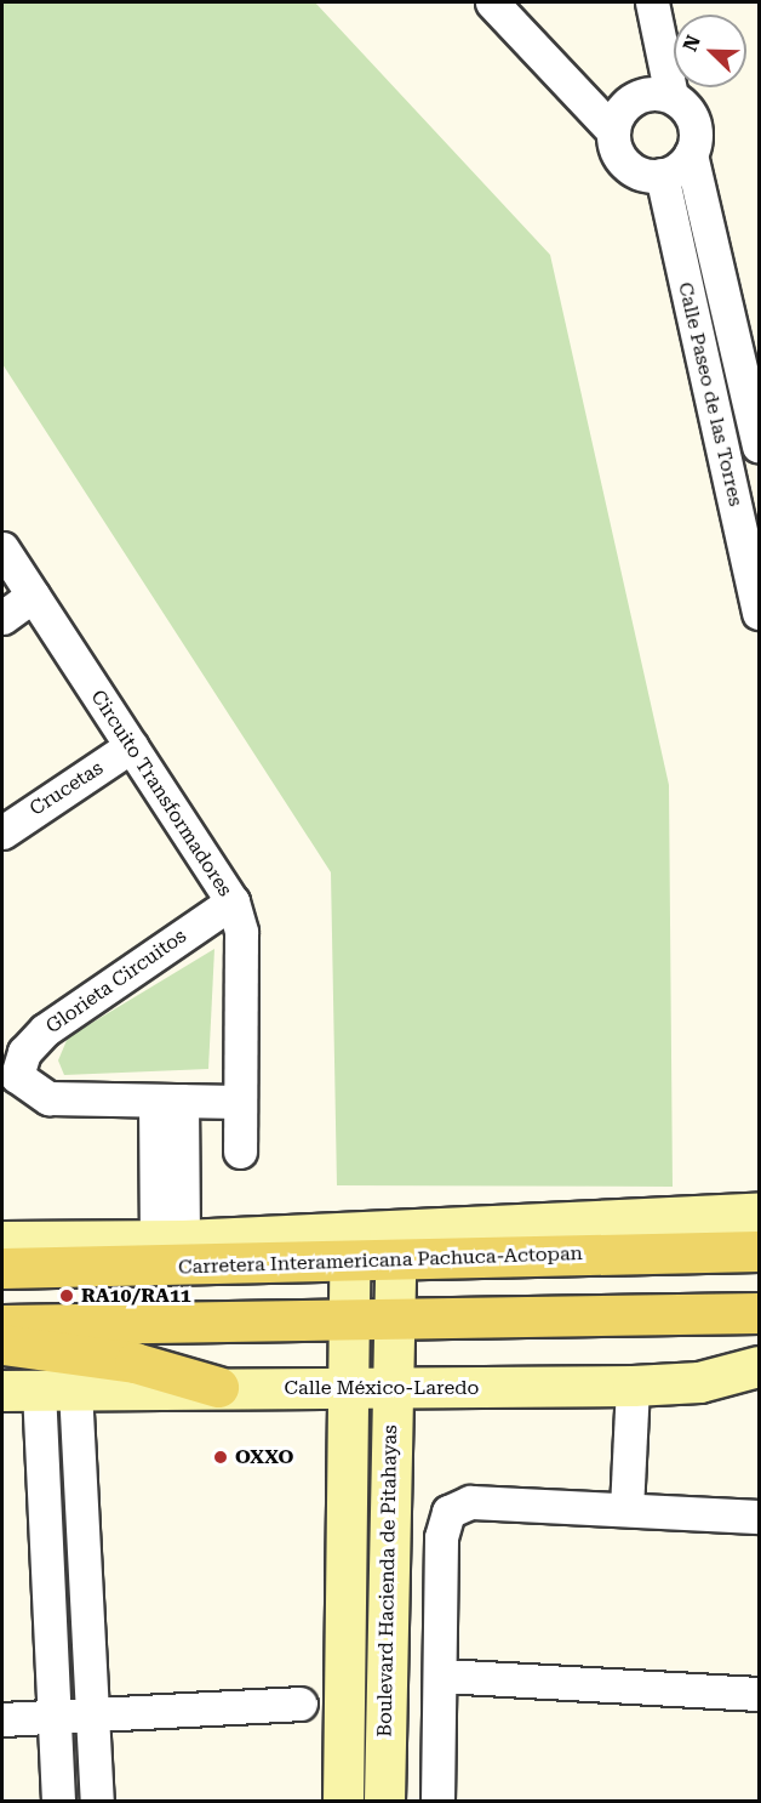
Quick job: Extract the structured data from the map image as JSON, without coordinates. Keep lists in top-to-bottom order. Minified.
{"streets":{"main road":["Carretera Interamericana Pachuca-Actopan"],"street":["Calle Paseo de las Torres","Crucetas","Circuito Transformadores","Glorieta Circuitos","Calle México-Laredo","Boulevard Hacienda de Pitahayas"]},"crossings":[["Crucetas","Circuito Transformadores"],["Circuito Transformadores","Glorieta Circuitos"],["Carretera Interamericana Pachuca-Actopan","Boulevard Hacienda de Pitahayas"],["Calle México-Laredo","Boulevard Hacienda de Pitahayas"]],"places":["RA10/RA11","OXXO"],"north":"top left"}
